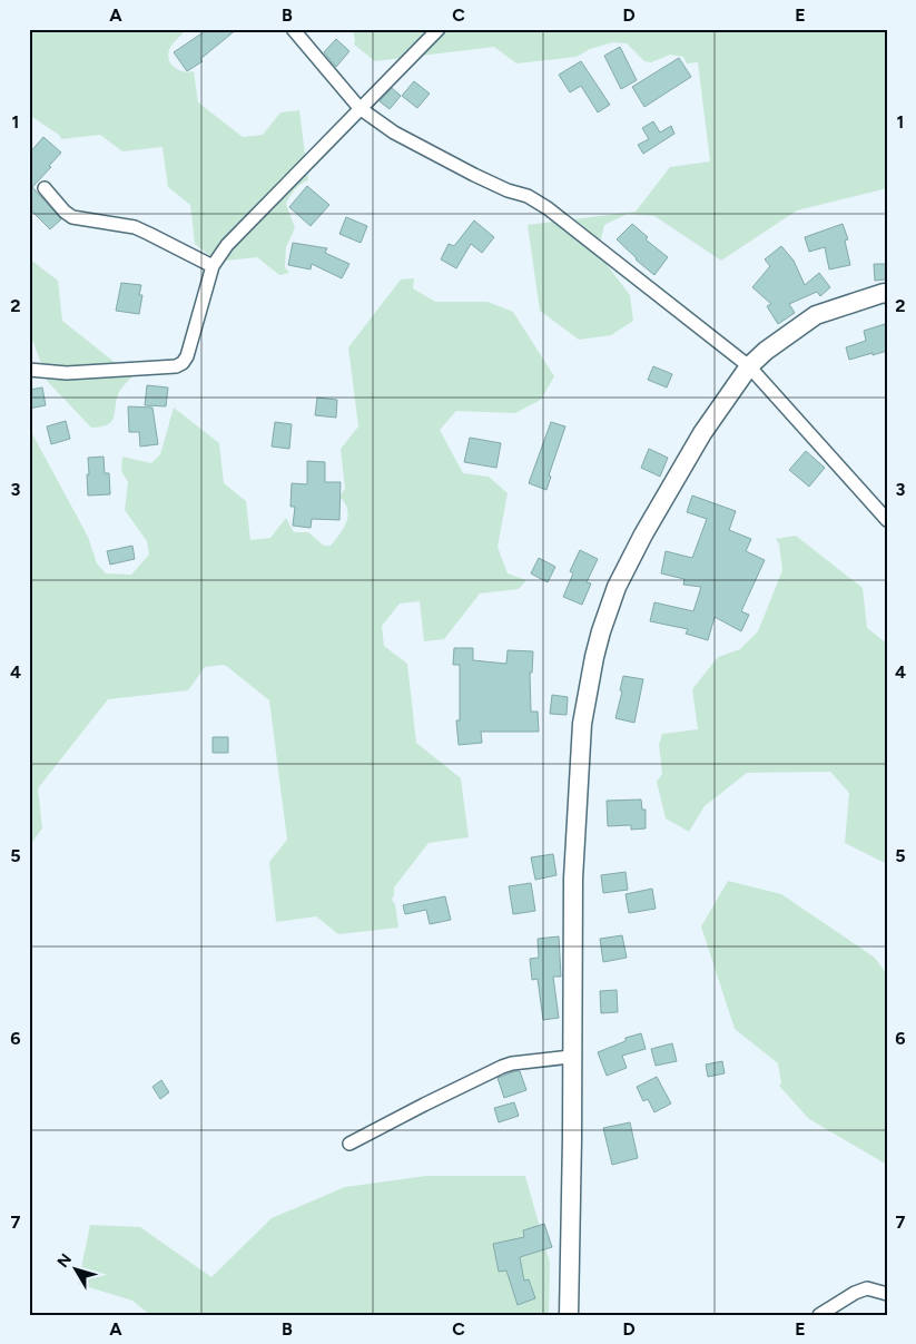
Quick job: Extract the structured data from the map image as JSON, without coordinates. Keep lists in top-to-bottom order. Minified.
{"north":"top left","grid":{"columns":["A","B","C","D","E"],"rows":["1","2","3","4","5","6","7"]}}
